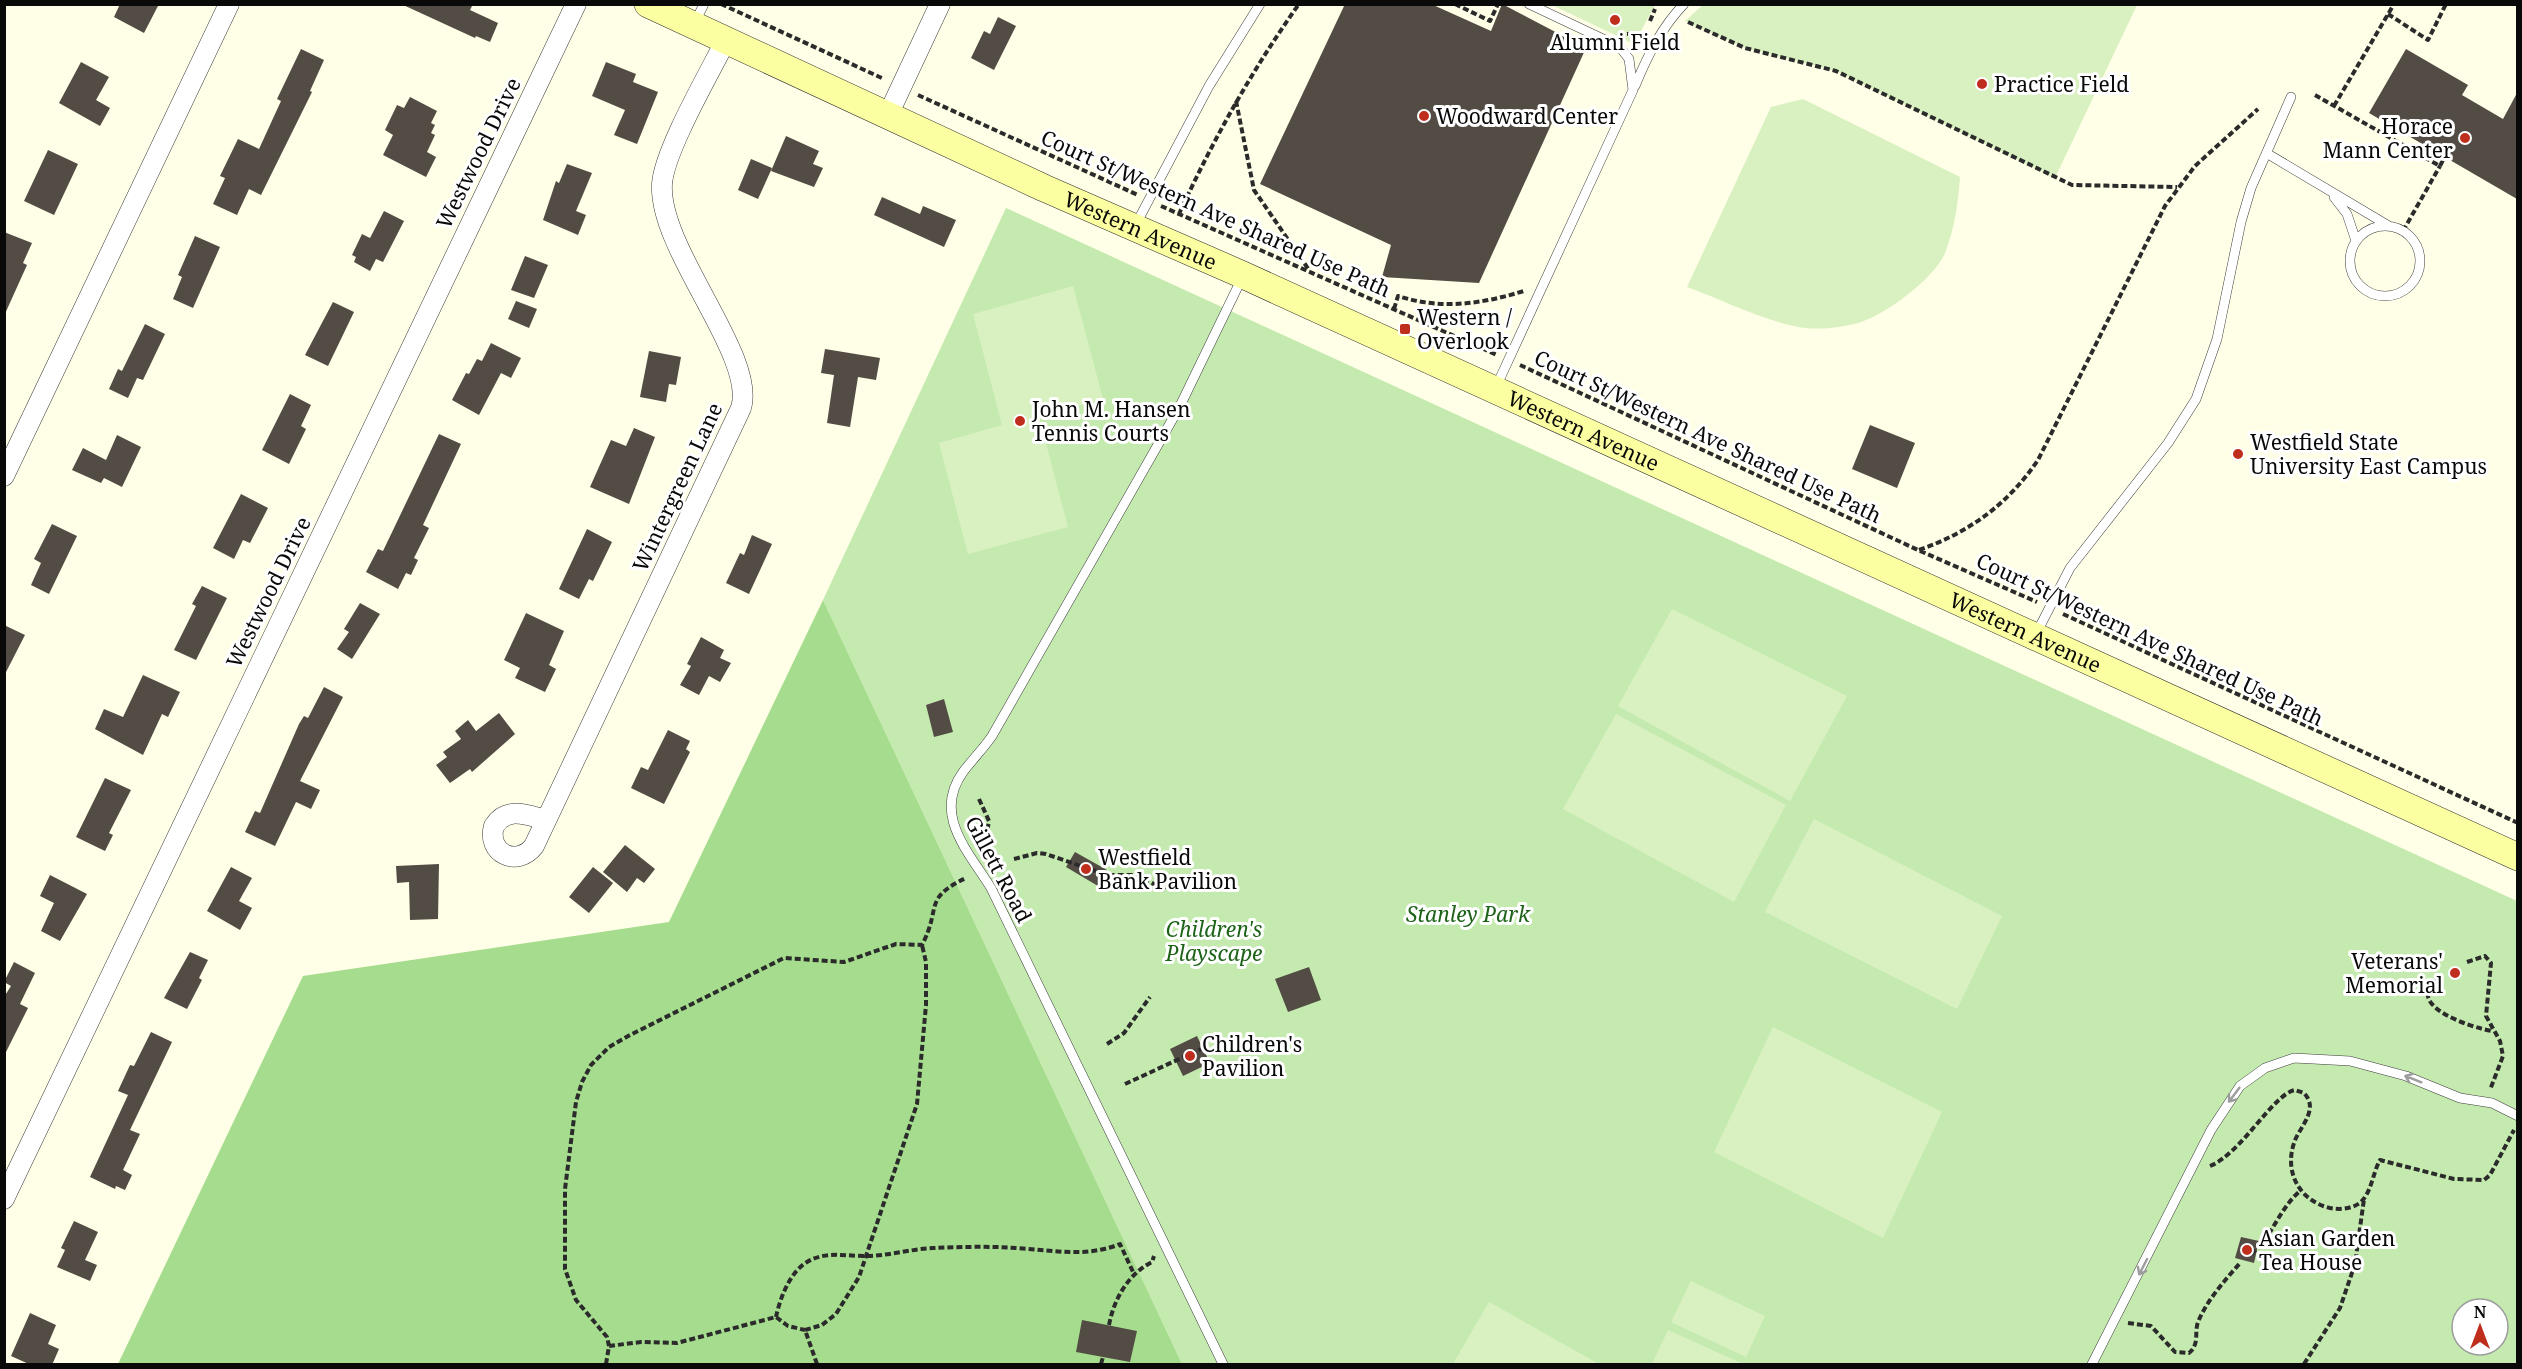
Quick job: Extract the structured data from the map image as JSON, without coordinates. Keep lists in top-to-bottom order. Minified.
{"streets":{"main road":["Western Avenue"],"street":["Westwood Drive","Wintergreen Lane"],"lane":["Gillett Road"],"path":["Court St/Western Ave Shared Use Path"]},"crossings":[["Western Avenue","Wintergreen Lane"],["Western Avenue","Gillett Road"]],"parks":["Stanley Park","Children's Playscape"],"places":{"other":["Alumni Field","Practice Field","Woodward Center","Horace Mann Center","John M. Hansen Tennis Courts","Westfield State University East Campus","Westfield Bank Pavilion","Veterans' Memorial","Children's Pavilion","Asian Garden Tea House"],"transit":["Western / Overlook"]},"north":"top"}
